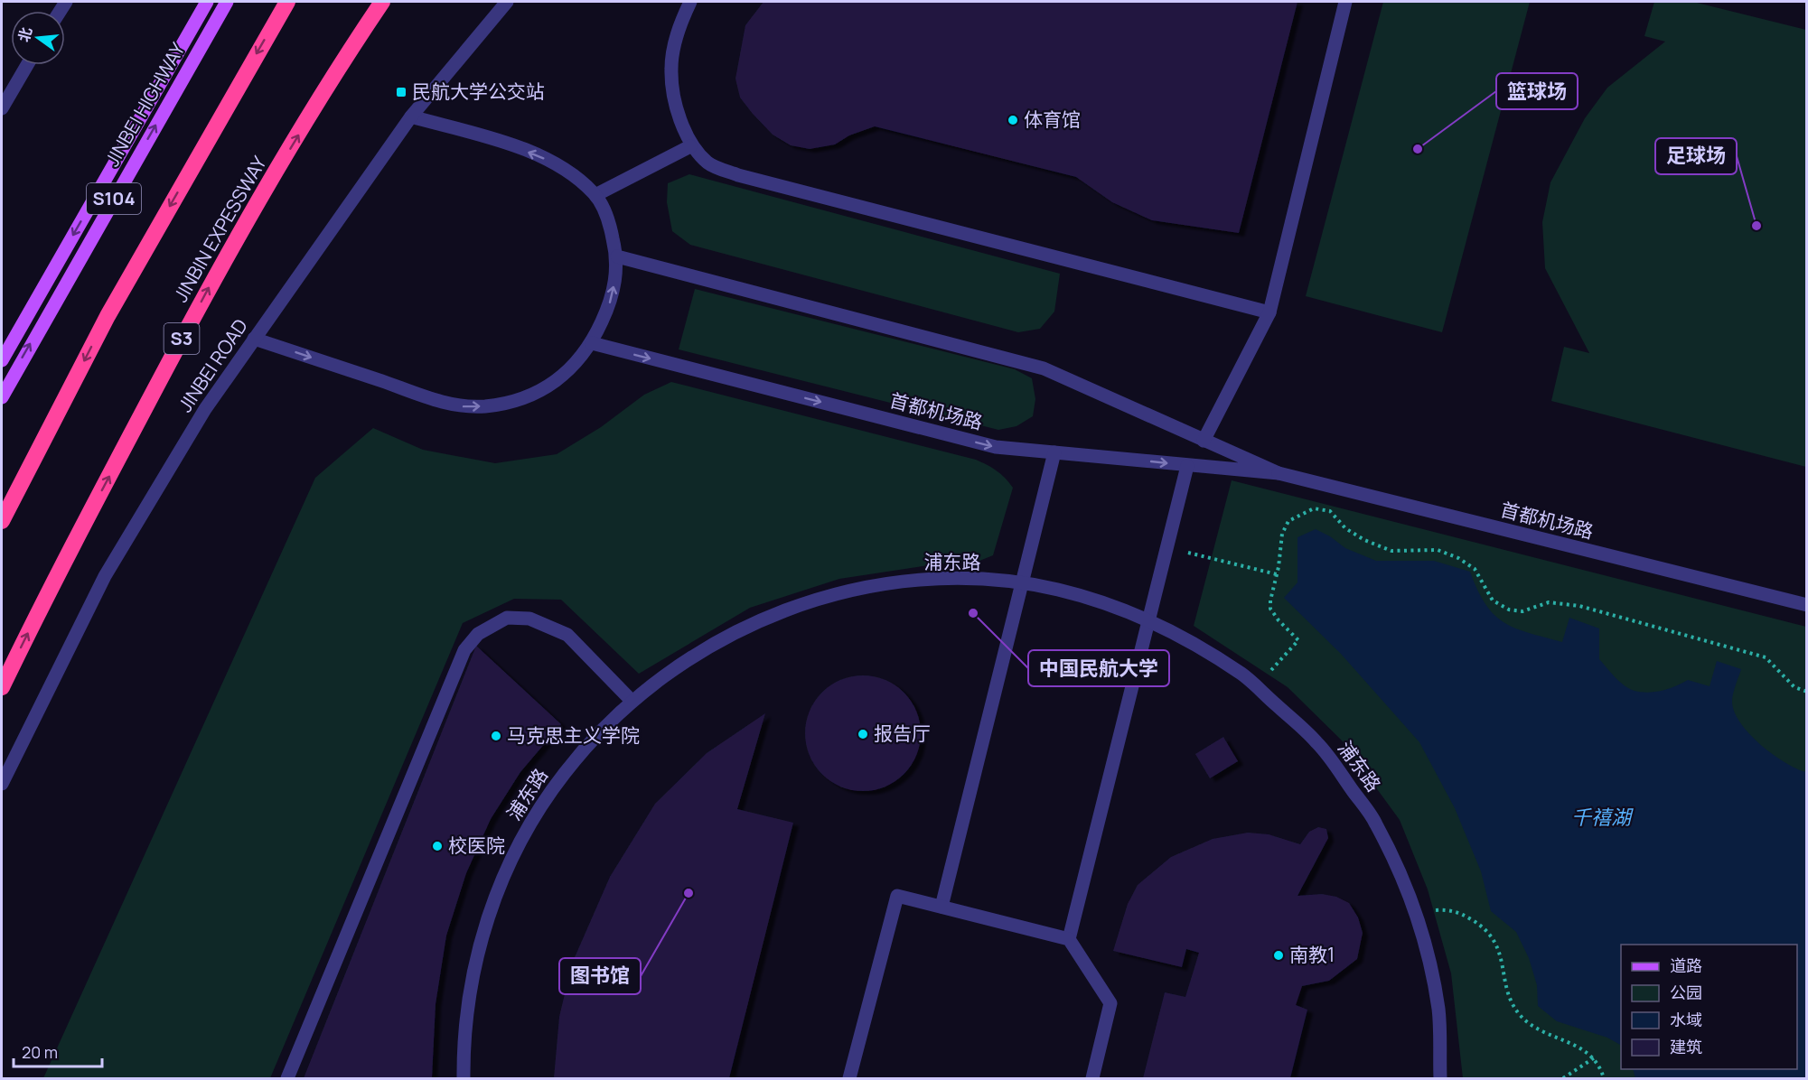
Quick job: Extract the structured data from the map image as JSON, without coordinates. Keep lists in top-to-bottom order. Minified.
{"streets":{"highway":["JINBIN EXPESSWAY","S3"],"main road":["JINBEI HIGHWAY","S104"],"street":["JINBEI ROAD","首都机场路","浦东路"]},"water":["千禧湖"],"places":{"transit":["民航大学公交站"],"other":["体育馆","篮球场","足球场","中国民航大学","报告厅","马克思主义学院","校医院","图书馆","南教1"]},"legend":["道路","公园","水域","建筑"],"scale_bar":"20 m","north":"left"}
